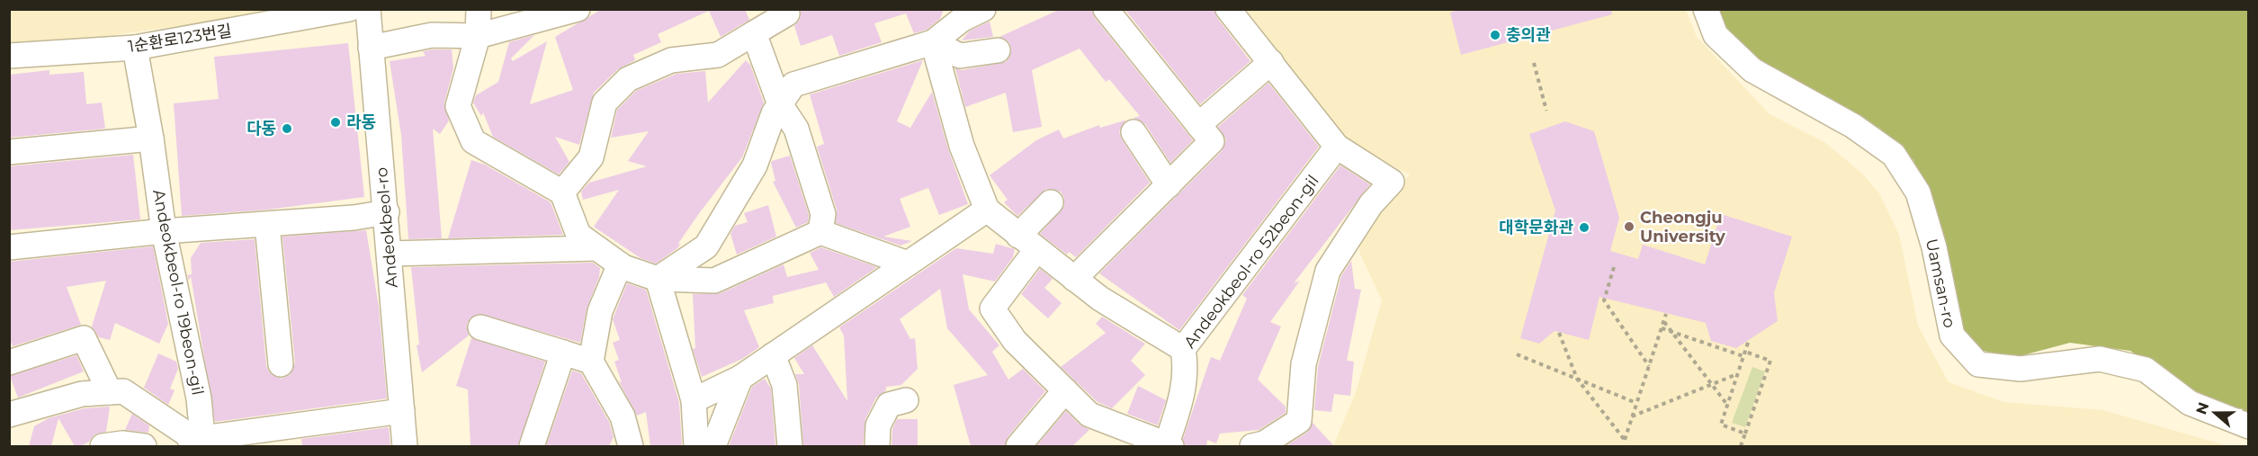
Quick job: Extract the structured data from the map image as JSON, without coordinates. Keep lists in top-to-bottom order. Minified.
{"streets":{"street":["1순환로123번길","Andeokbeol-ro","Andeokbeol-ro 52beon-gil","Uamsan-ro","Andeokbeol-ro 19beon-gil"]},"crossings":[["1순환로123번길","Andeokbeol-ro 19beon-gil"]],"places":["충의관","라동","다동","Cheongju University","대학문화관"],"north":"left"}
